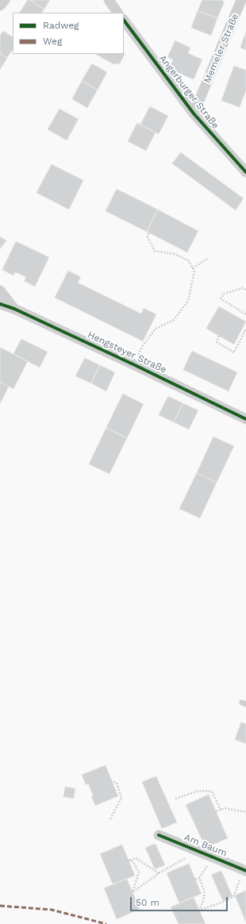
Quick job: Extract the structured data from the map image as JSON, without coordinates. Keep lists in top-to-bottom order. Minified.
{"streets":{"street":["Memeler Straße","Angerburger Straße","Hengsteyer Straße","Am Baum"]},"crossings":[["Memeler Straße","Angerburger Straße"]],"legend":["Radweg","Weg"],"scale_bar":"50 m"}
